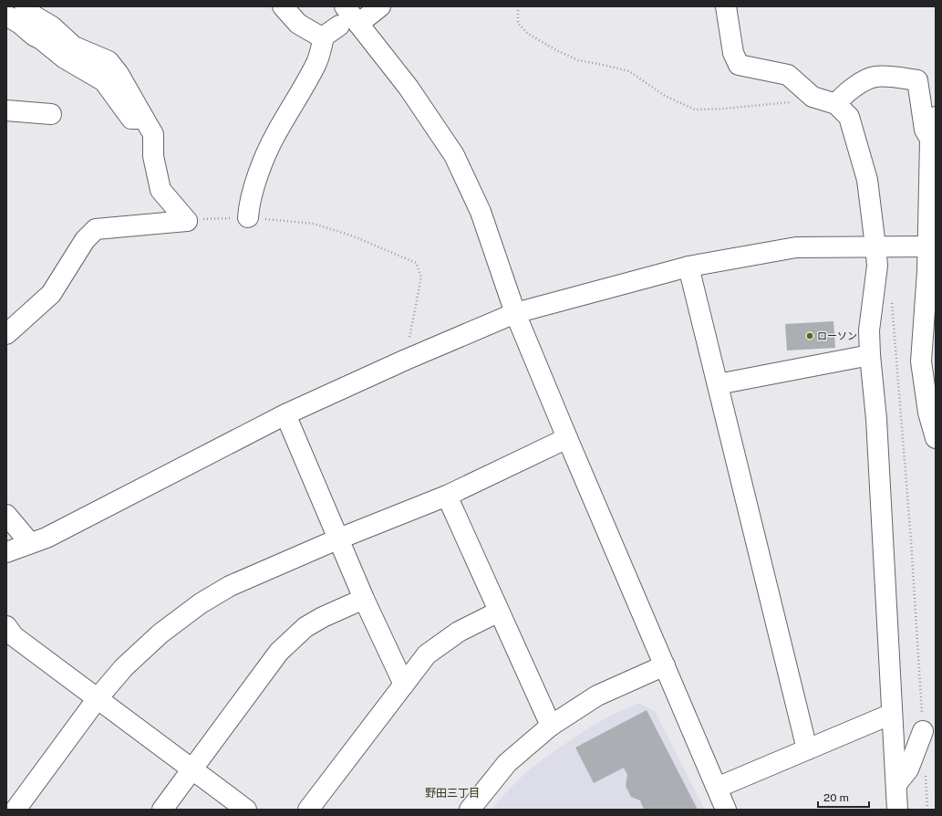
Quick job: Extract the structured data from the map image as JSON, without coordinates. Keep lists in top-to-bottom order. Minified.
{"districts":["野田三丁目"],"places":["ローソン"],"scale_bar":"20 m"}
